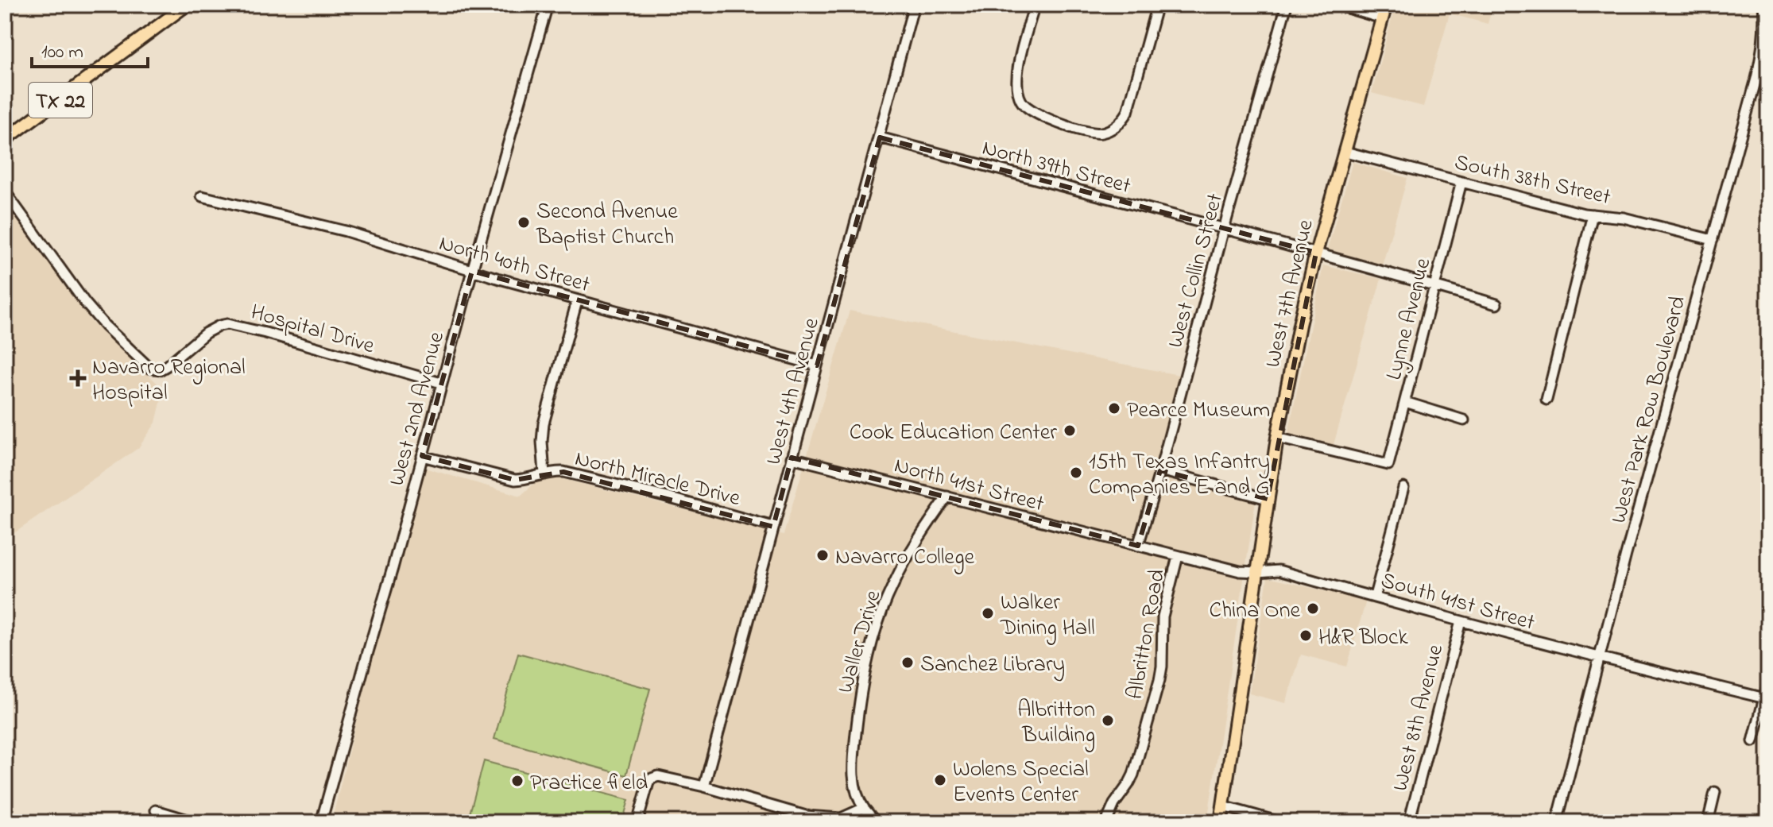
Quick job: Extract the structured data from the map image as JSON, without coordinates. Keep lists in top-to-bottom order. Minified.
{"streets":{"main road":["TX 22","West 7th Avenue"],"street":["North 39th Street","South 38th Street","North 40th Street","West Collin Street","Lynne Avenue","Hospital Drive","West 4th Avenue","West 2nd Avenue","West Park Row Boulevard","North Miracle Drive","North 41st Street","South 41st Street","Albritton Road","Waller Drive","West 8th Avenue"]},"crossings":[["North 39th Street","West Collin Street"],["North 39th Street","West 7th Avenue"],["North 39th Street","Lynne Avenue"],["North 39th Street","West 4th Avenue"],["South 38th Street","West 7th Avenue"],["South 38th Street","Lynne Avenue"],["South 38th Street","West Park Row Boulevard"],["North 40th Street","West 4th Avenue"],["North 40th Street","West 2nd Avenue"],["West Collin Street","North 41st Street"],["West Collin Street","South 41st Street"],["West 7th Avenue","Lynne Avenue"],["West 7th Avenue","South 41st Street"],["Hospital Drive","West 2nd Avenue"],["West 4th Avenue","North Miracle Drive"],["West 4th Avenue","North 41st Street"],["West 2nd Avenue","North Miracle Drive"],["West Park Row Boulevard","South 41st Street"],["North 41st Street","South 41st Street"],["North 41st Street","Waller Drive"],["South 41st Street","Albritton Road"],["South 41st Street","West 8th Avenue"]],"places":{"other":["Second Avenue Baptist Church","Pearce Museum","Cook Education Center","15th Texas Infantry Companies E and G","Navarro College","China One","Walker Dining Hall","H&R Block","Sanchez Library","Albritton Building","Wolens Special Events Center","Practice field"],"health":["Navarro Regional Hospital"]},"scale_bar":"100 m"}
